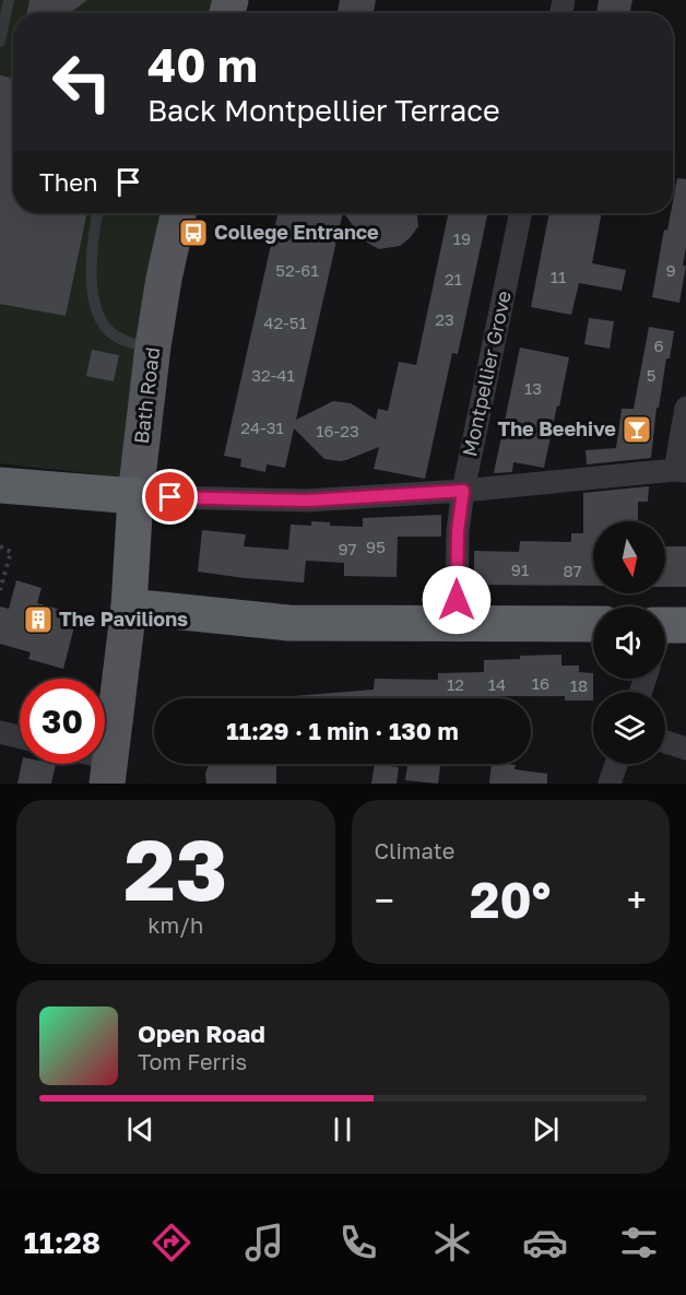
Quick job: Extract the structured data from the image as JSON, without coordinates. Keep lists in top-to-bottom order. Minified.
{"streets":{"highway":["Bath Road"],"street":["Montpellier Grove"]},"places":{"bus stop":["College Entrance"],"bar":["The Beehive"],"building":["The Pavilions"]},"house_numbers":["19","52-61","9","11","21","23","42-51","6","32-41","5","13","24-31","16-23","95","97","91","87","16","12","14","18"],"north":"bottom","page":{"turn":["40 m","Back Montpellier Terrace"],"then":"Then","limit":"30","trip":"11:29 · 1 min · 130 m","tile":[["23","km/h"],"Climate"],"heat":["−","20°","+"],"song":["Open Road","Tom Ferris"],"tabs":"11:28"}}
